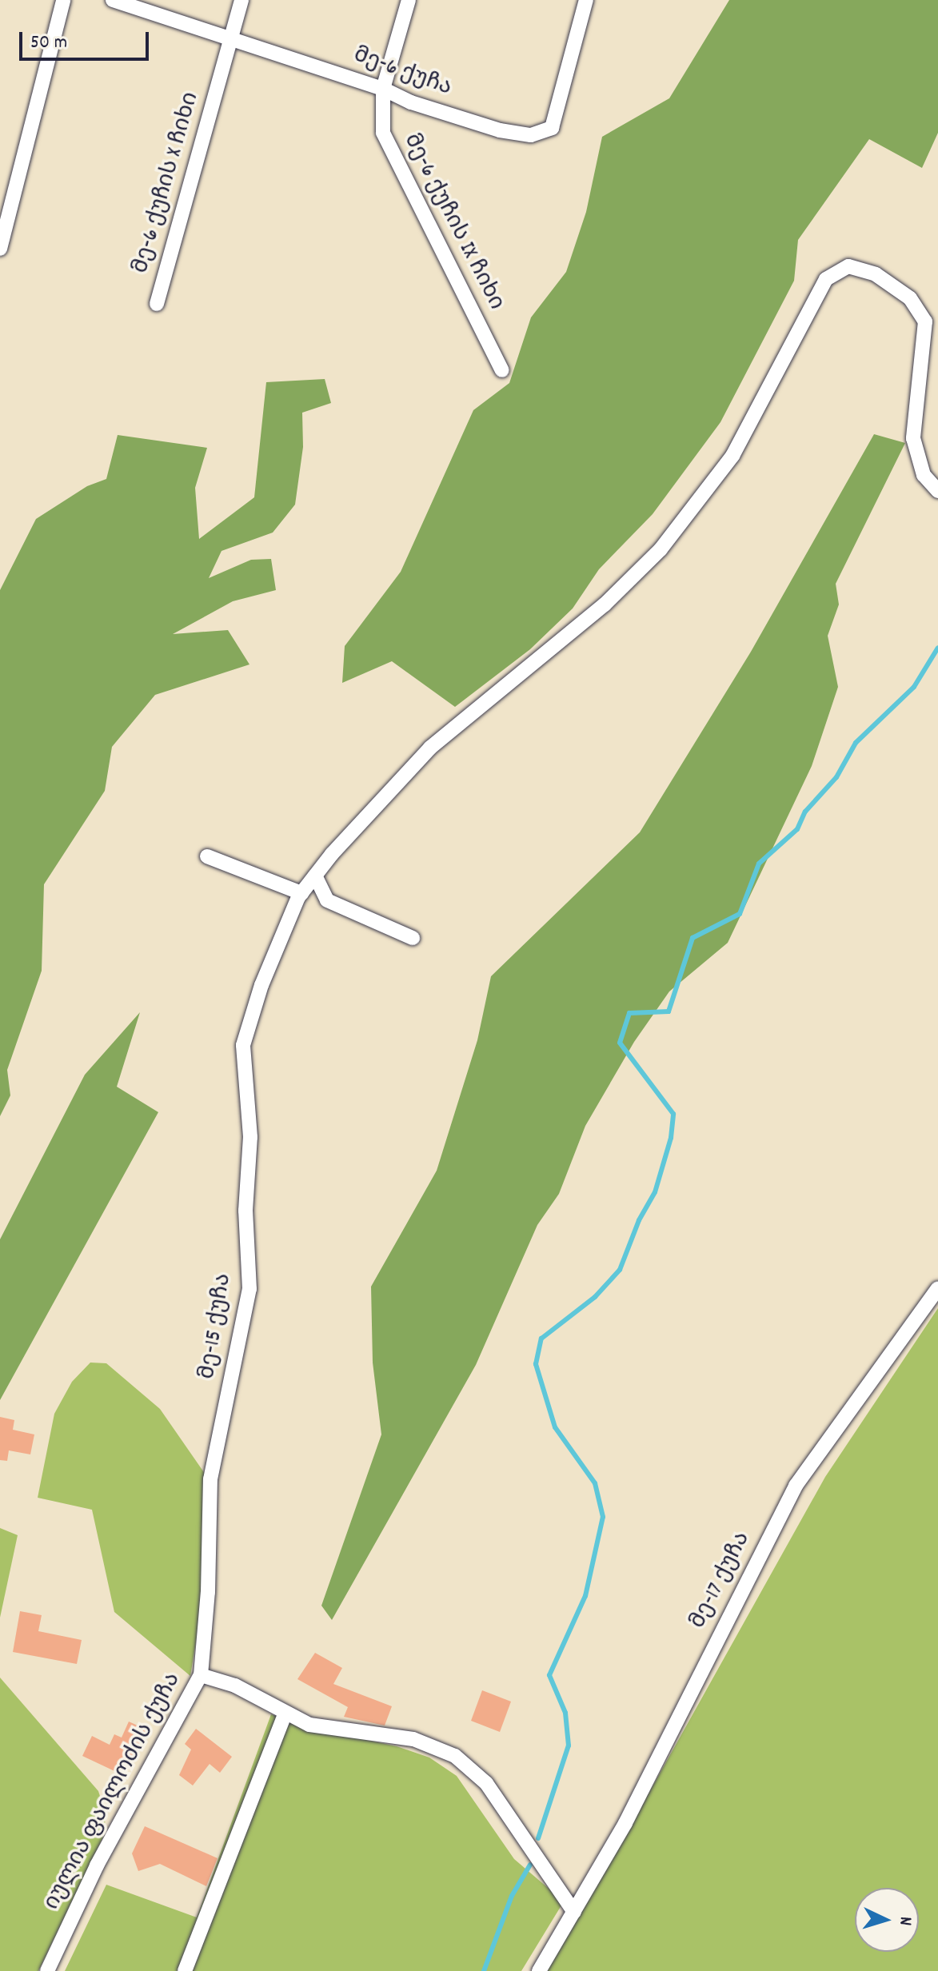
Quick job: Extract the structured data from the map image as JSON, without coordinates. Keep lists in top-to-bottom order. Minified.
{"streets":{"street":["მე-6 ქუჩა","მე-6 ქუჩის X ჩიხი","მე-6 ქუჩის IX ჩიხი","მე-15 ქუჩა","მე-17 ქუჩა","იულია ფაილოძის ქუჩა"]},"crossings":[["მე-6 ქუჩა","მე-6 ქუჩის X ჩიხი"],["მე-6 ქუჩა","მე-6 ქუჩის IX ჩიხი"],["მე-15 ქუჩა","იულია ფაილოძის ქუჩა"],["მე-17 ქუჩა","იულია ფაილოძის ქუჩა"]],"scale_bar":"50 m","north":"right"}
